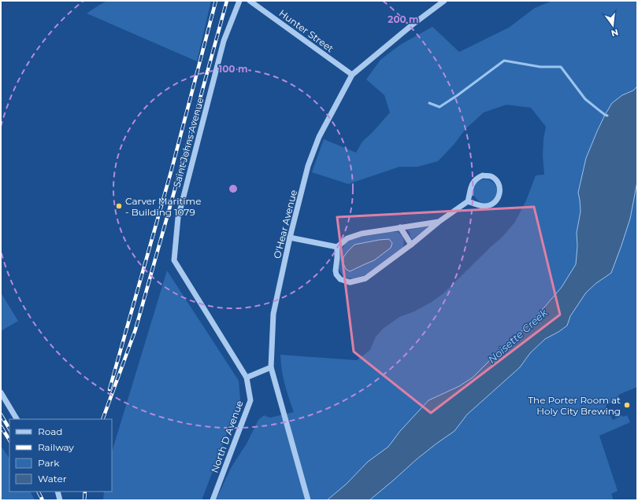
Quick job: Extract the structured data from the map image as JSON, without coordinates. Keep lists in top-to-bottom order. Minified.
{"streets":{"street":["Hunter Street","Saint Johns Avenue","O'Hear Avenue","North D Avenue"]},"crossings":[["Hunter Street","O'Hear Avenue"],["Saint Johns Avenue","North D Avenue"]],"water":["Noisette Creek"],"places":["Carver Maritime - Building 1079","The Porter Room at Holy City Brewing"],"legend":["Road","Railway","Park","Water"],"north":"bottom","rings":["200 m","100 m"]}
